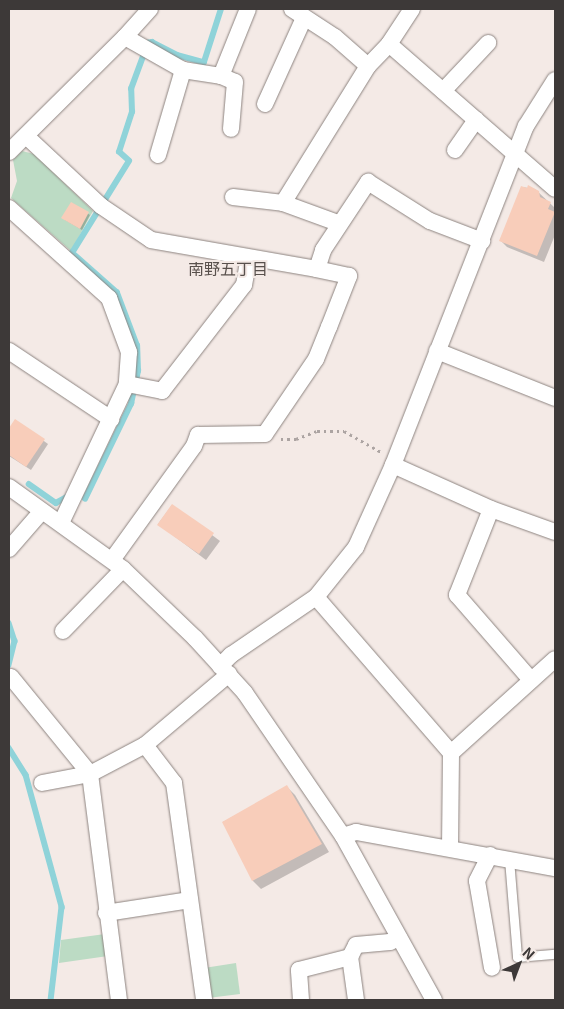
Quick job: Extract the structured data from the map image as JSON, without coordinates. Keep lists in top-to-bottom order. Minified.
{"districts":["南野五丁目"],"north":"top right"}
